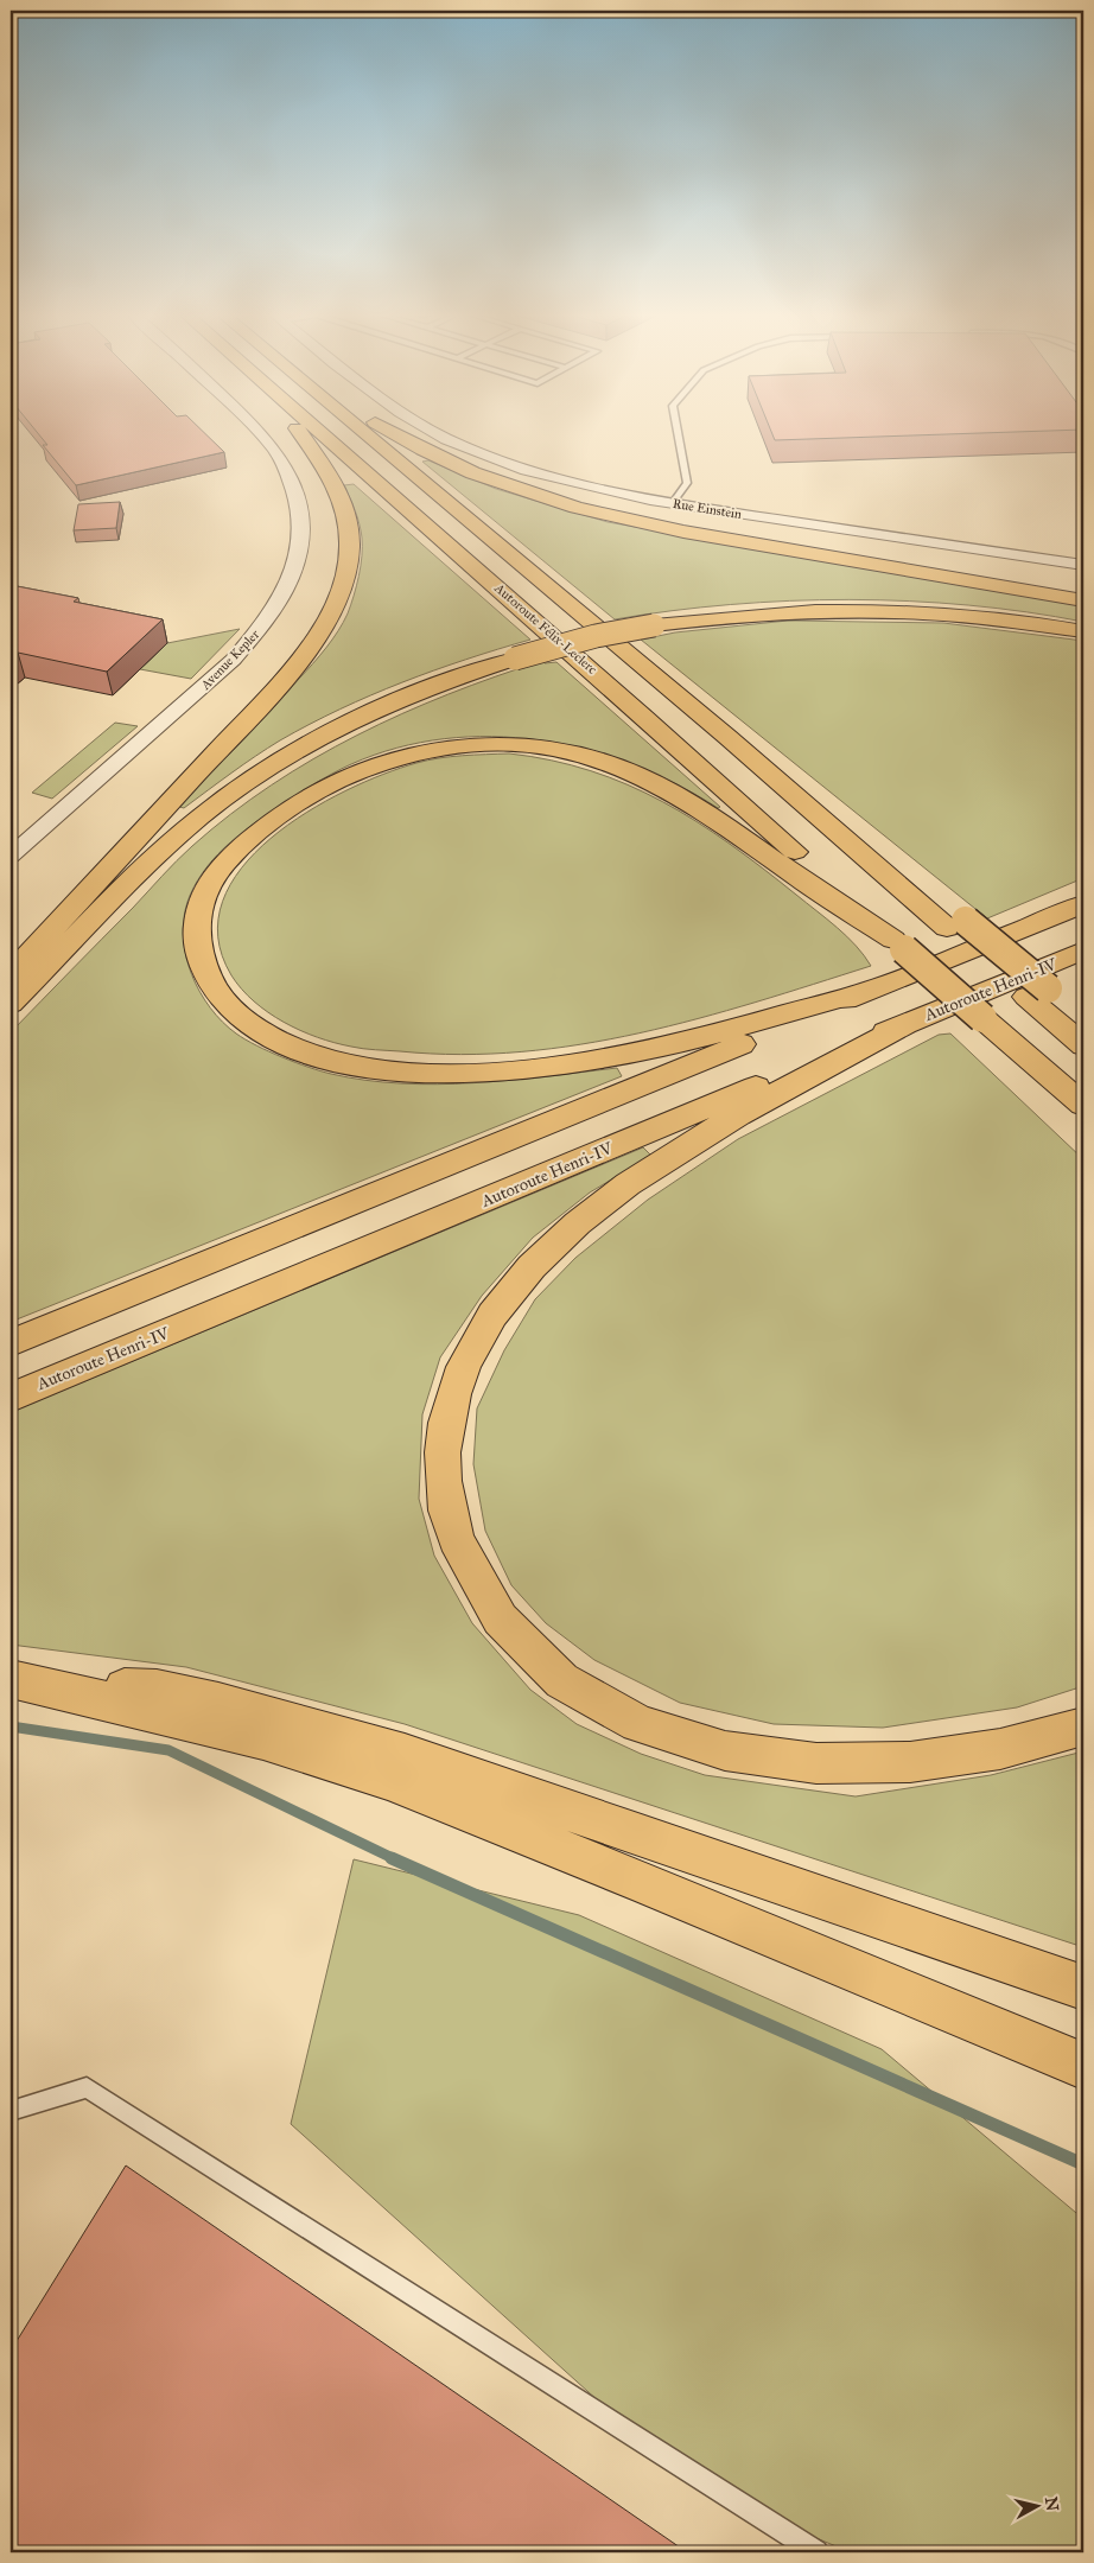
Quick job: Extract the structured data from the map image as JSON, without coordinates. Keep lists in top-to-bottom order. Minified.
{"streets":{"highway":["Autoroute Félix-Leclerc","Autoroute Henri-IV"],"street":["Rue Einstein","Avenue Kepler"]},"north":"right"}
